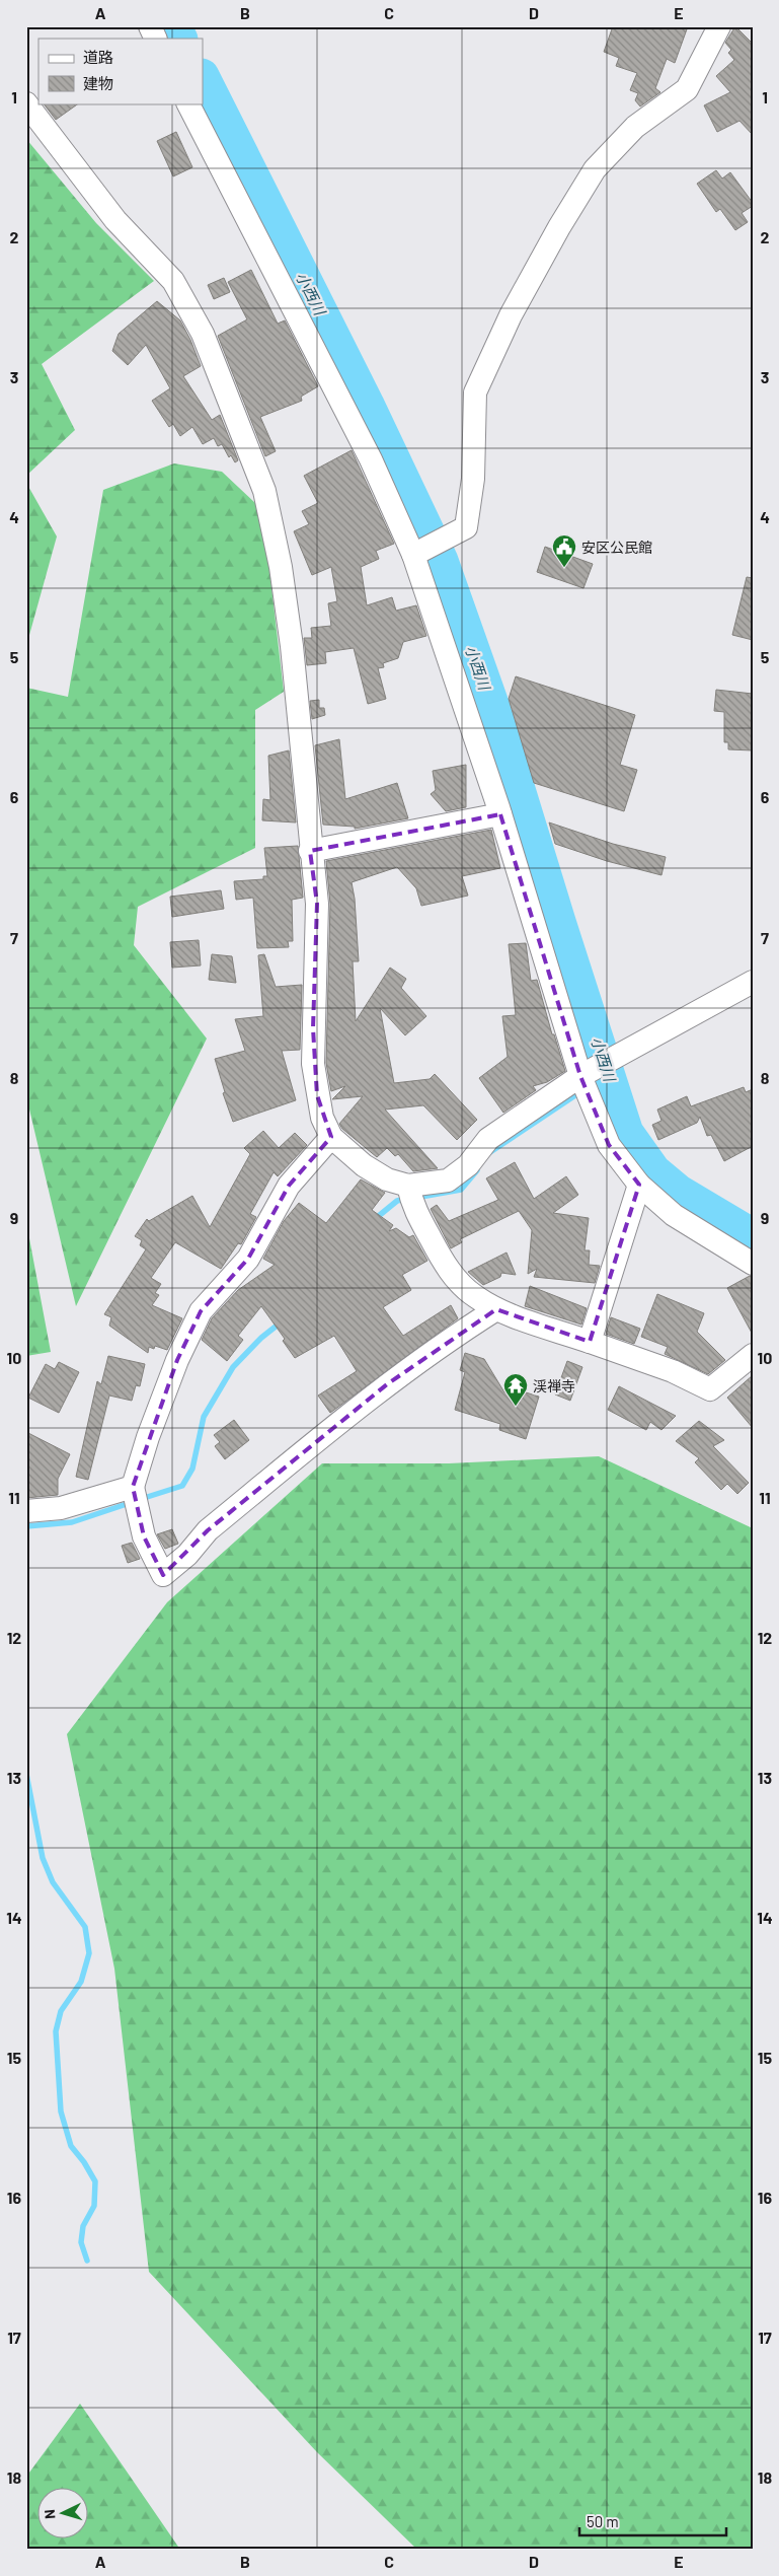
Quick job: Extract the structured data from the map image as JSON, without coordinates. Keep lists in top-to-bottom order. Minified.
{"water":["小西川"],"places":{"public building":["安区公民館"],"temple":["渓禅寺"]},"legend":["道路","建物"],"scale_bar":"50 m","north":"left","grid":{"columns":["A","B","C","D","E"],"rows":["1","2","3","4","5","6","7","8","9","10","11","12","13","14","15","16","17","18"]}}
